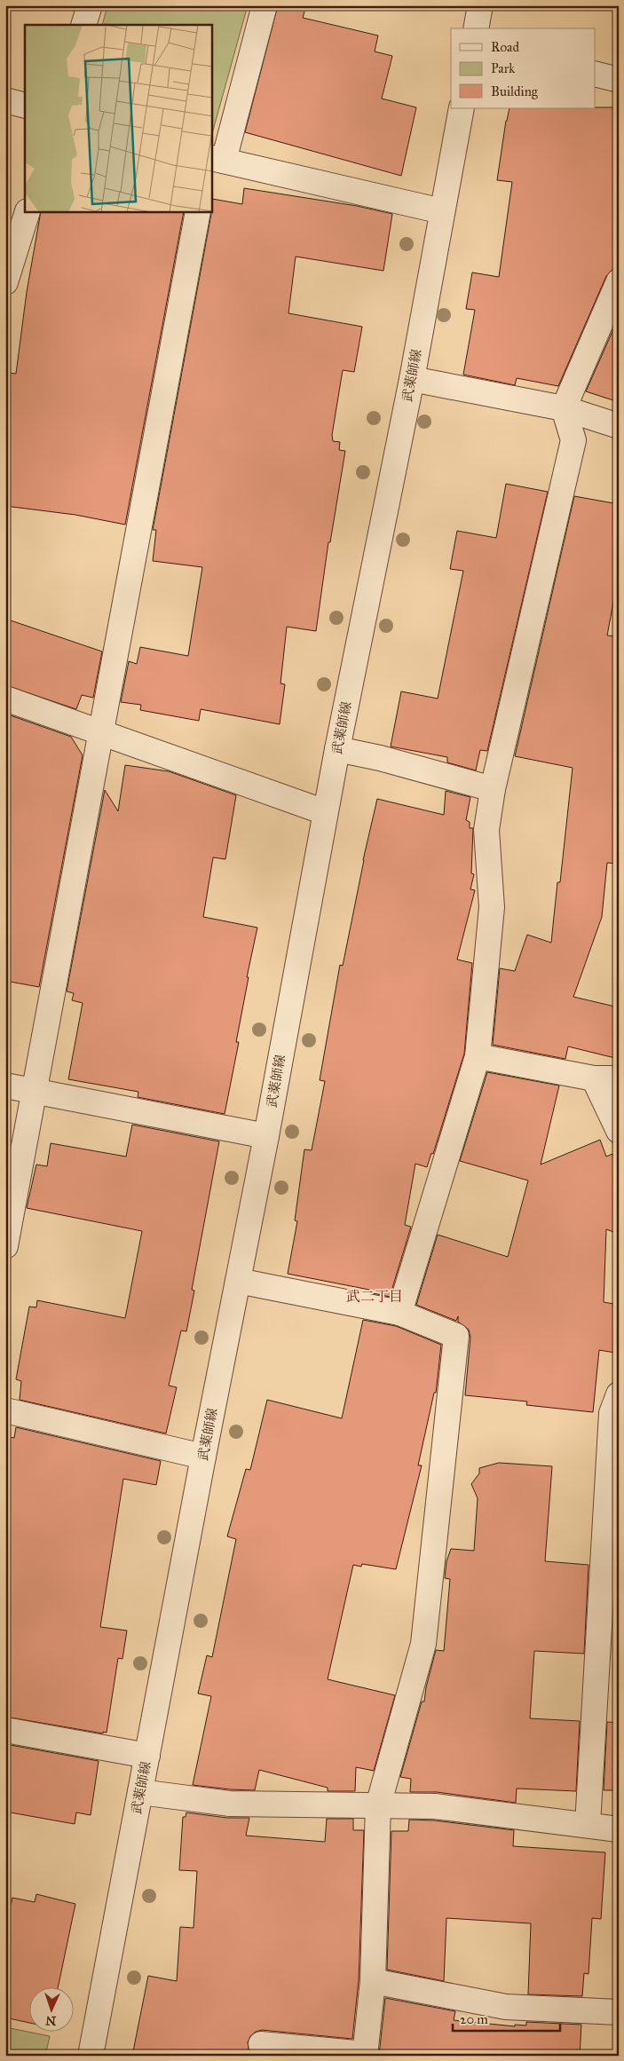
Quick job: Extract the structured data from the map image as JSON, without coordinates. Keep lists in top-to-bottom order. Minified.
{"streets":{"street":["武薬師線"]},"districts":["武二丁目"],"legend":["Road","Park","Building"],"scale_bar":"20 m","north":"bottom"}
